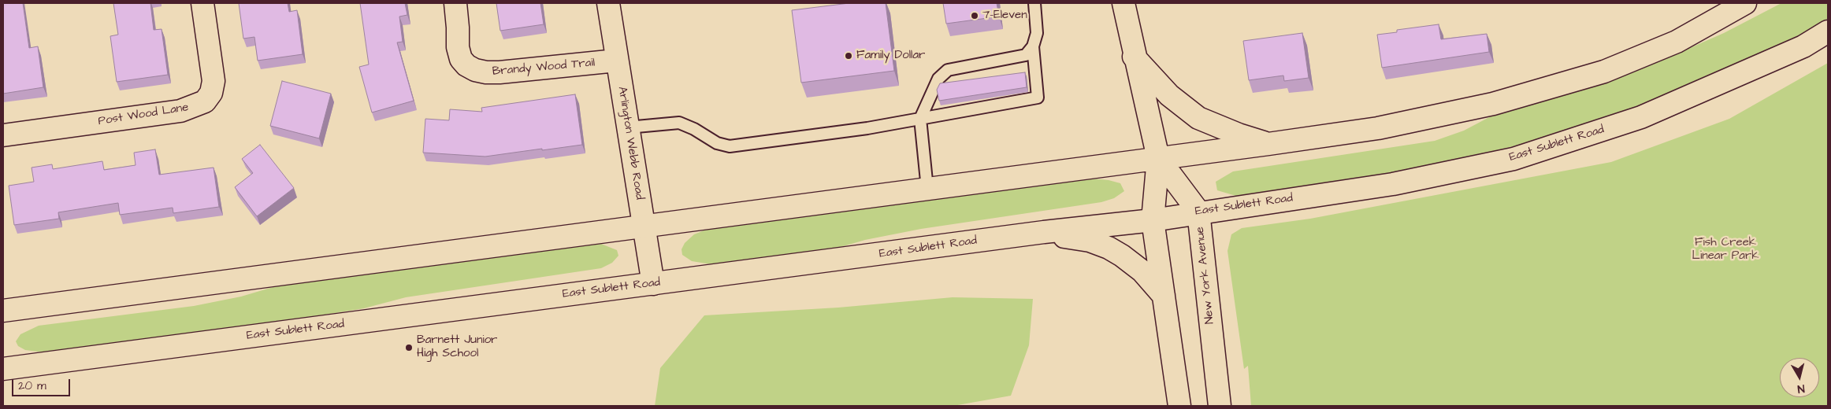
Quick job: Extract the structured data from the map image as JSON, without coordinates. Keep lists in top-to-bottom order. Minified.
{"streets":{"main road":["Brandy Wood Trail","Post Wood Lane","Arlington Webb Road","East Sublett Road","New York Avenue"]},"crossings":[["Brandy Wood Trail","Arlington Webb Road"],["Arlington Webb Road","East Sublett Road"],["East Sublett Road","New York Avenue"]],"parks":["Fish Creek Linear Park"],"places":["7-Eleven","Family Dollar","Barnett Junior High School"],"scale_bar":"20 m","north":"bottom"}
